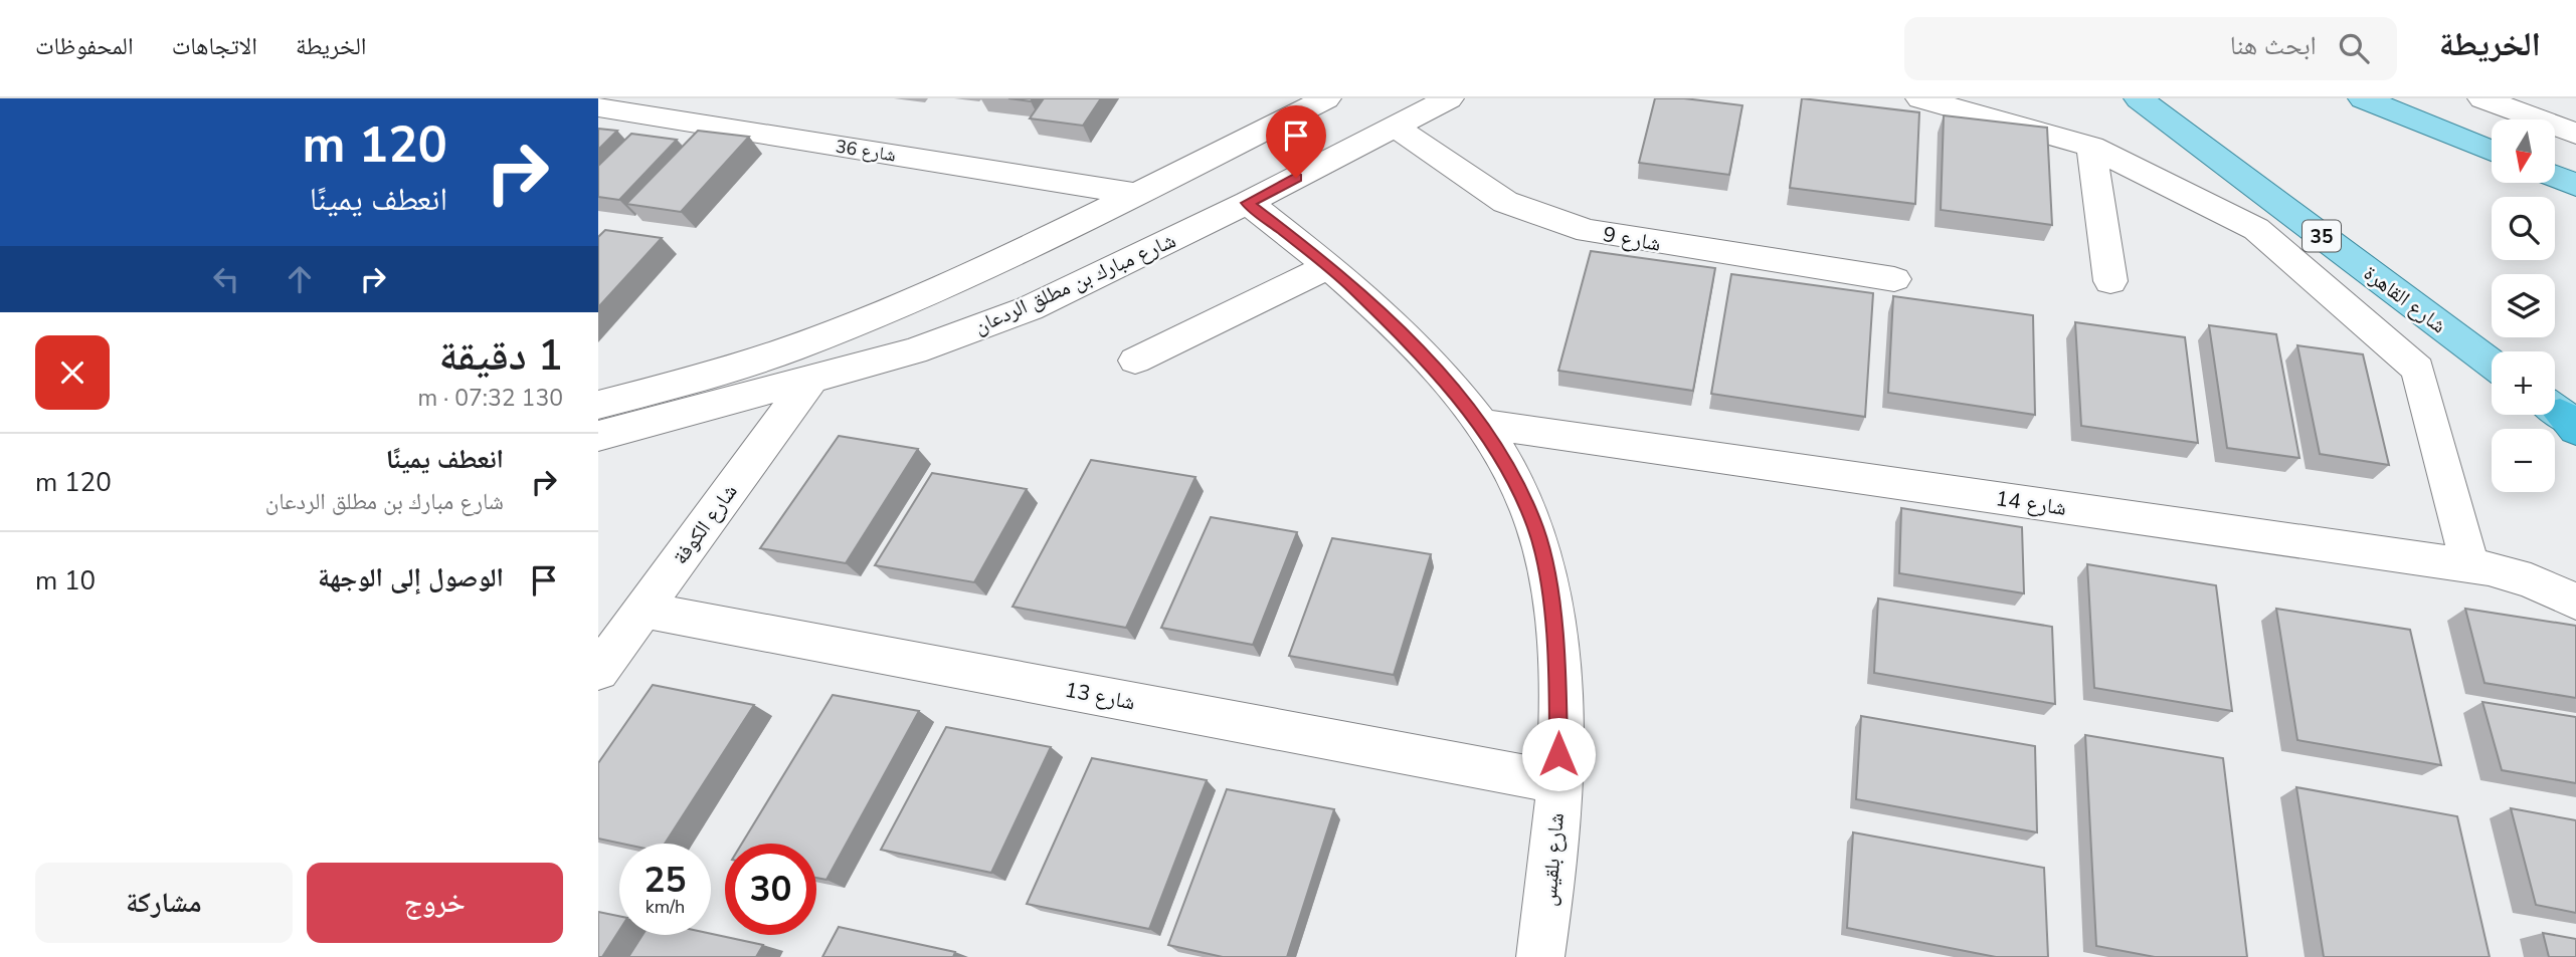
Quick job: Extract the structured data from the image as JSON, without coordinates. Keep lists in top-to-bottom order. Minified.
{"streets":{"main road":["35","شارع القاهرة"],"street":["شارع 36","شارع 9","شارع مبارك بن مطلق الردعان","شارع 14","شارع الكوفة","شارع 13","شارع بلقيس"]},"crossings":[["شارع 9","شارع مبارك بن مطلق الردعان"],["شارع مبارك بن مطلق الردعان","شارع الكوفة"],["شارع مبارك بن مطلق الردعان","شارع بلقيس"],["شارع 14","شارع بلقيس"],["شارع الكوفة","شارع 13"],["شارع 13","شارع بلقيس"]],"north":"bottom","page":{"header":"الخريطة","search":"ابحث هنا","nav":["الخريطة","الاتجاهات","المحفوظات"],"turn":["120 m","انعطف يمينًا"],"map_buttons":["+","−"],"heading":["1 دقيقة","130 m · 07:32"],"list":[{"name":"انعطف يمينًا","note":"شارع مبارك بن مطلق الردعان","value":"120 m"},{"name":"الوصول إلى الوجهة","value":"10 m"}],"speed":"25 km/h","limit":"30","buttons":["خروج","مشاركة"]}}
